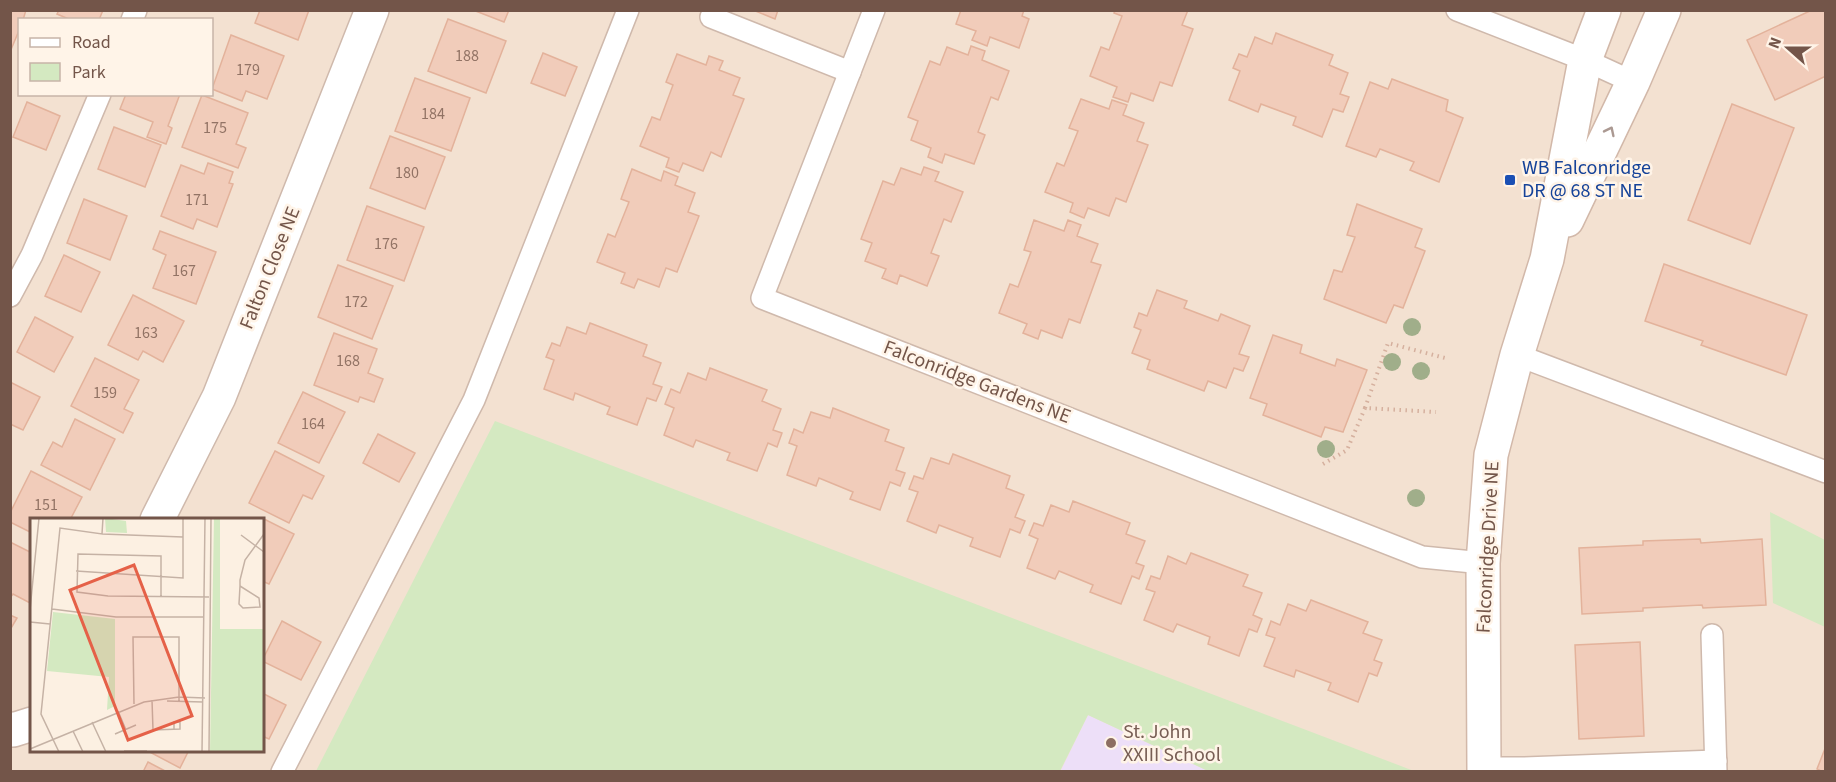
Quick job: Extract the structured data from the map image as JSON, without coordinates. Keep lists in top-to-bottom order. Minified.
{"streets":{"street":["Falton Close NE","Falconridge Drive NE"],"lane":["Falconridge Gardens NE"]},"crossings":[["Falconridge Gardens NE","Falconridge Drive NE"]],"places":{"transit":["WB Falconridge DR @ 68 ST NE"],"other":["St. John XXIII School"]},"house_numbers":["188","179","184","175","180","171","176","167","172","163","168","159","164","151"],"legend":["Road","Park"],"north":"left"}
